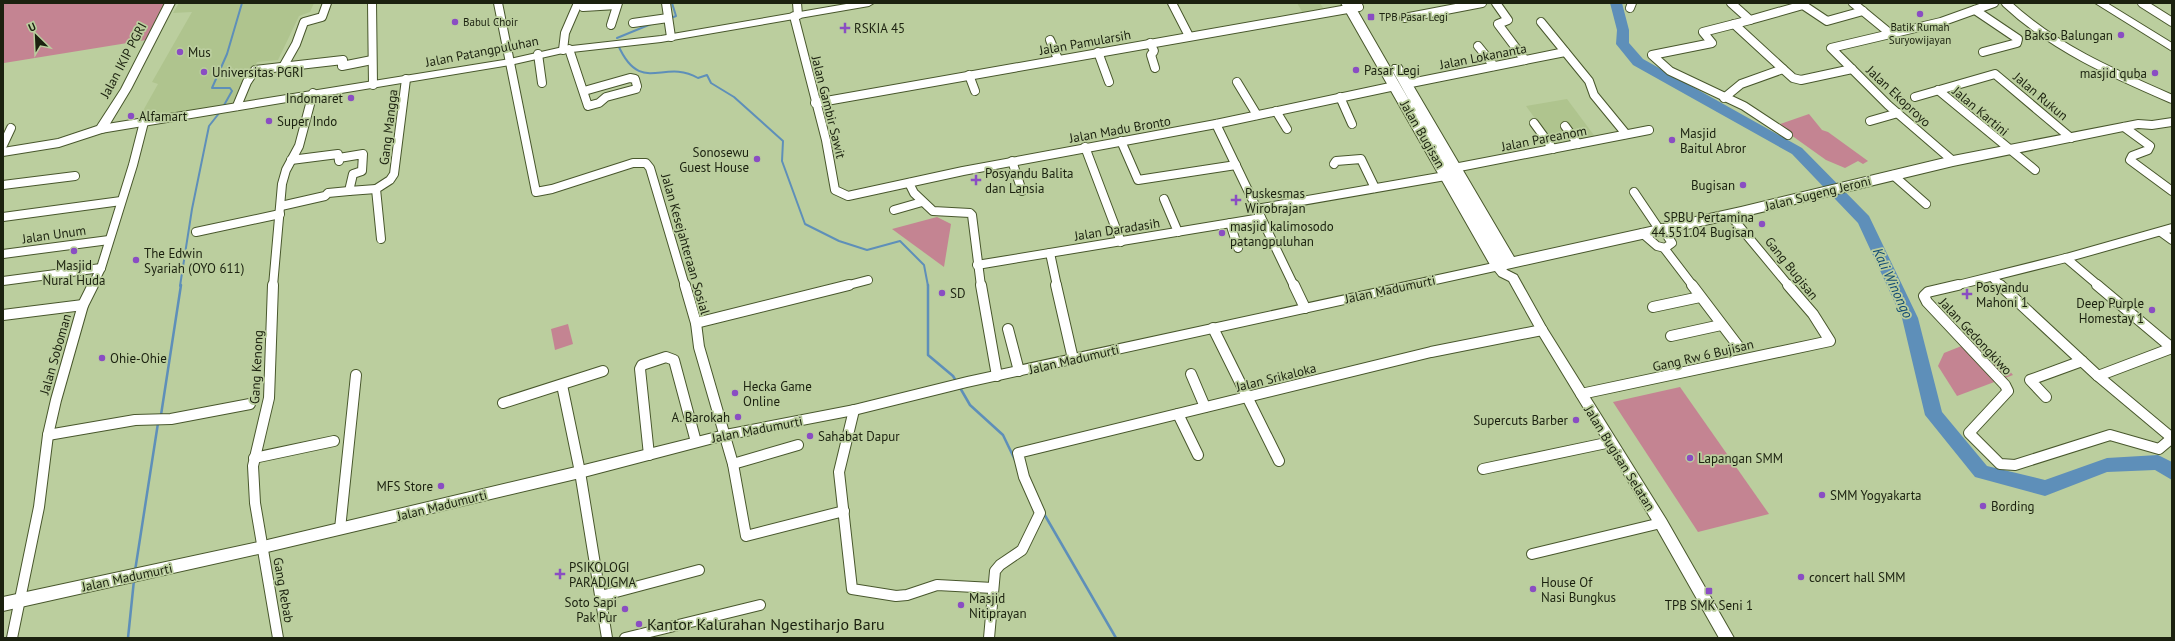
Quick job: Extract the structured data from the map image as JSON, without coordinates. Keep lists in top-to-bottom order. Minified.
{"streets":{"main road":["Jalan IKIP PGRI","Jalan Bugisan","Jalan Sugeng Jeroni"],"street":["Jalan Pamularsih","Jalan Patangpuluhan","Jalan Lokananta","Jalan Ekoproyo","Jalan Rukun","Jalan Gambir Sawit","Jalan Kartini","Gang Mangga","Jalan Madu Bronto","Jalan Pareanom","Jalan Daradasih","Jalan Unum","Jalan Kesejahteraan Sosial","Gang Bugisan","Jalan Madumurti","Jalan Gedongkiwo","Jalan Soboman","Gang Rw 6 Bujisan","Gang Kenong","Jalan Srikaloka","Jalan Bugisan Selatan","Gang Rebab"]},"crossings":[["Jalan Pamularsih","Jalan Gambir Sawit"],["Jalan Pamularsih","Jalan Bugisan"],["Jalan Patangpuluhan","Jalan IKIP PGRI"],["Jalan Patangpuluhan","Jalan Gambir Sawit"],["Jalan Patangpuluhan","Gang Mangga"],["Jalan Patangpuluhan","Jalan Kesejahteraan Sosial"],["Jalan Patangpuluhan","Jalan Soboman"],["Jalan Patangpuluhan","Gang Kenong"],["Jalan Lokananta","Jalan Madu Bronto"],["Jalan Lokananta","Jalan Bugisan"],["Jalan Ekoproyo","Jalan Sugeng Jeroni"],["Jalan Rukun","Jalan Kartini"],["Jalan Rukun","Jalan Sugeng Jeroni"],["Jalan Gambir Sawit","Jalan Madu Bronto"],["Jalan Kartini","Jalan Sugeng Jeroni"],["Jalan Madu Bronto","Jalan Bugisan"],["Jalan Bugisan","Jalan Pareanom"],["Jalan Bugisan","Jalan Sugeng Jeroni"],["Jalan Bugisan","Jalan Daradasih"],["Jalan Bugisan","Jalan Madumurti"],["Jalan Bugisan","Jalan Bugisan Selatan"],["Jalan Pareanom","Jalan Daradasih"],["Jalan Sugeng Jeroni","Gang Bugisan"],["Jalan Sugeng Jeroni","Jalan Madumurti"],["Jalan Sugeng Jeroni","Jalan Bugisan Selatan"],["Jalan Unum","Jalan Soboman"],["Jalan Kesejahteraan Sosial","Jalan Madumurti"],["Gang Bugisan","Gang Rw 6 Bujisan"],["Jalan Madumurti","Jalan Soboman"],["Jalan Madumurti","Gang Kenong"],["Jalan Madumurti","Jalan Bugisan Selatan"],["Jalan Madumurti","Gang Rebab"],["Gang Rw 6 Bujisan","Jalan Bugisan Selatan"],["Gang Kenong","Gang Rebab"],["Jalan Srikaloka","Jalan Bugisan Selatan"]],"water":["Kali Winongo"],"places":{"other":["Batik Rumah Suryowijayan","Babul Choir","Bakso Balungan","Mus","Pasar Legi","Universitas PGRI","masjid quba","Indomaret","Alfamart","Super Indo","Masjid Baitul Abror","Sonosewu Guest House","Bugisan","SPBU Pertamina 44.551.04 Bugisan","masjid kalimosodo patangpuluhan","Masjid Nural Huda","The Edwin Syariah (OYO 611)","SD","Deep Purple Homestay 1","Ohie-Ohie","Hecka Game Online","A. Barokah","Supercuts Barber","Sahabat Dapur","Lapangan SMM","MFS Store","SMM Yogyakarta","Bording","concert hall SMM","House Of Nasi Bungkus","Masjid Nitiprayan","Soto Sapi Pak Pur","Kantor Kalurahan Ngestiharjo Baru"],"transit":["TPB Pasar Legi","TPB SMK Seni 1"],"health":["RSKIA 45","Posyandu Balita dan Lansia","Puskesmas Wirobrajan","Posyandu Mahoni 1","PSIKOLOGI PARADIGMA"]},"north":"top left"}
